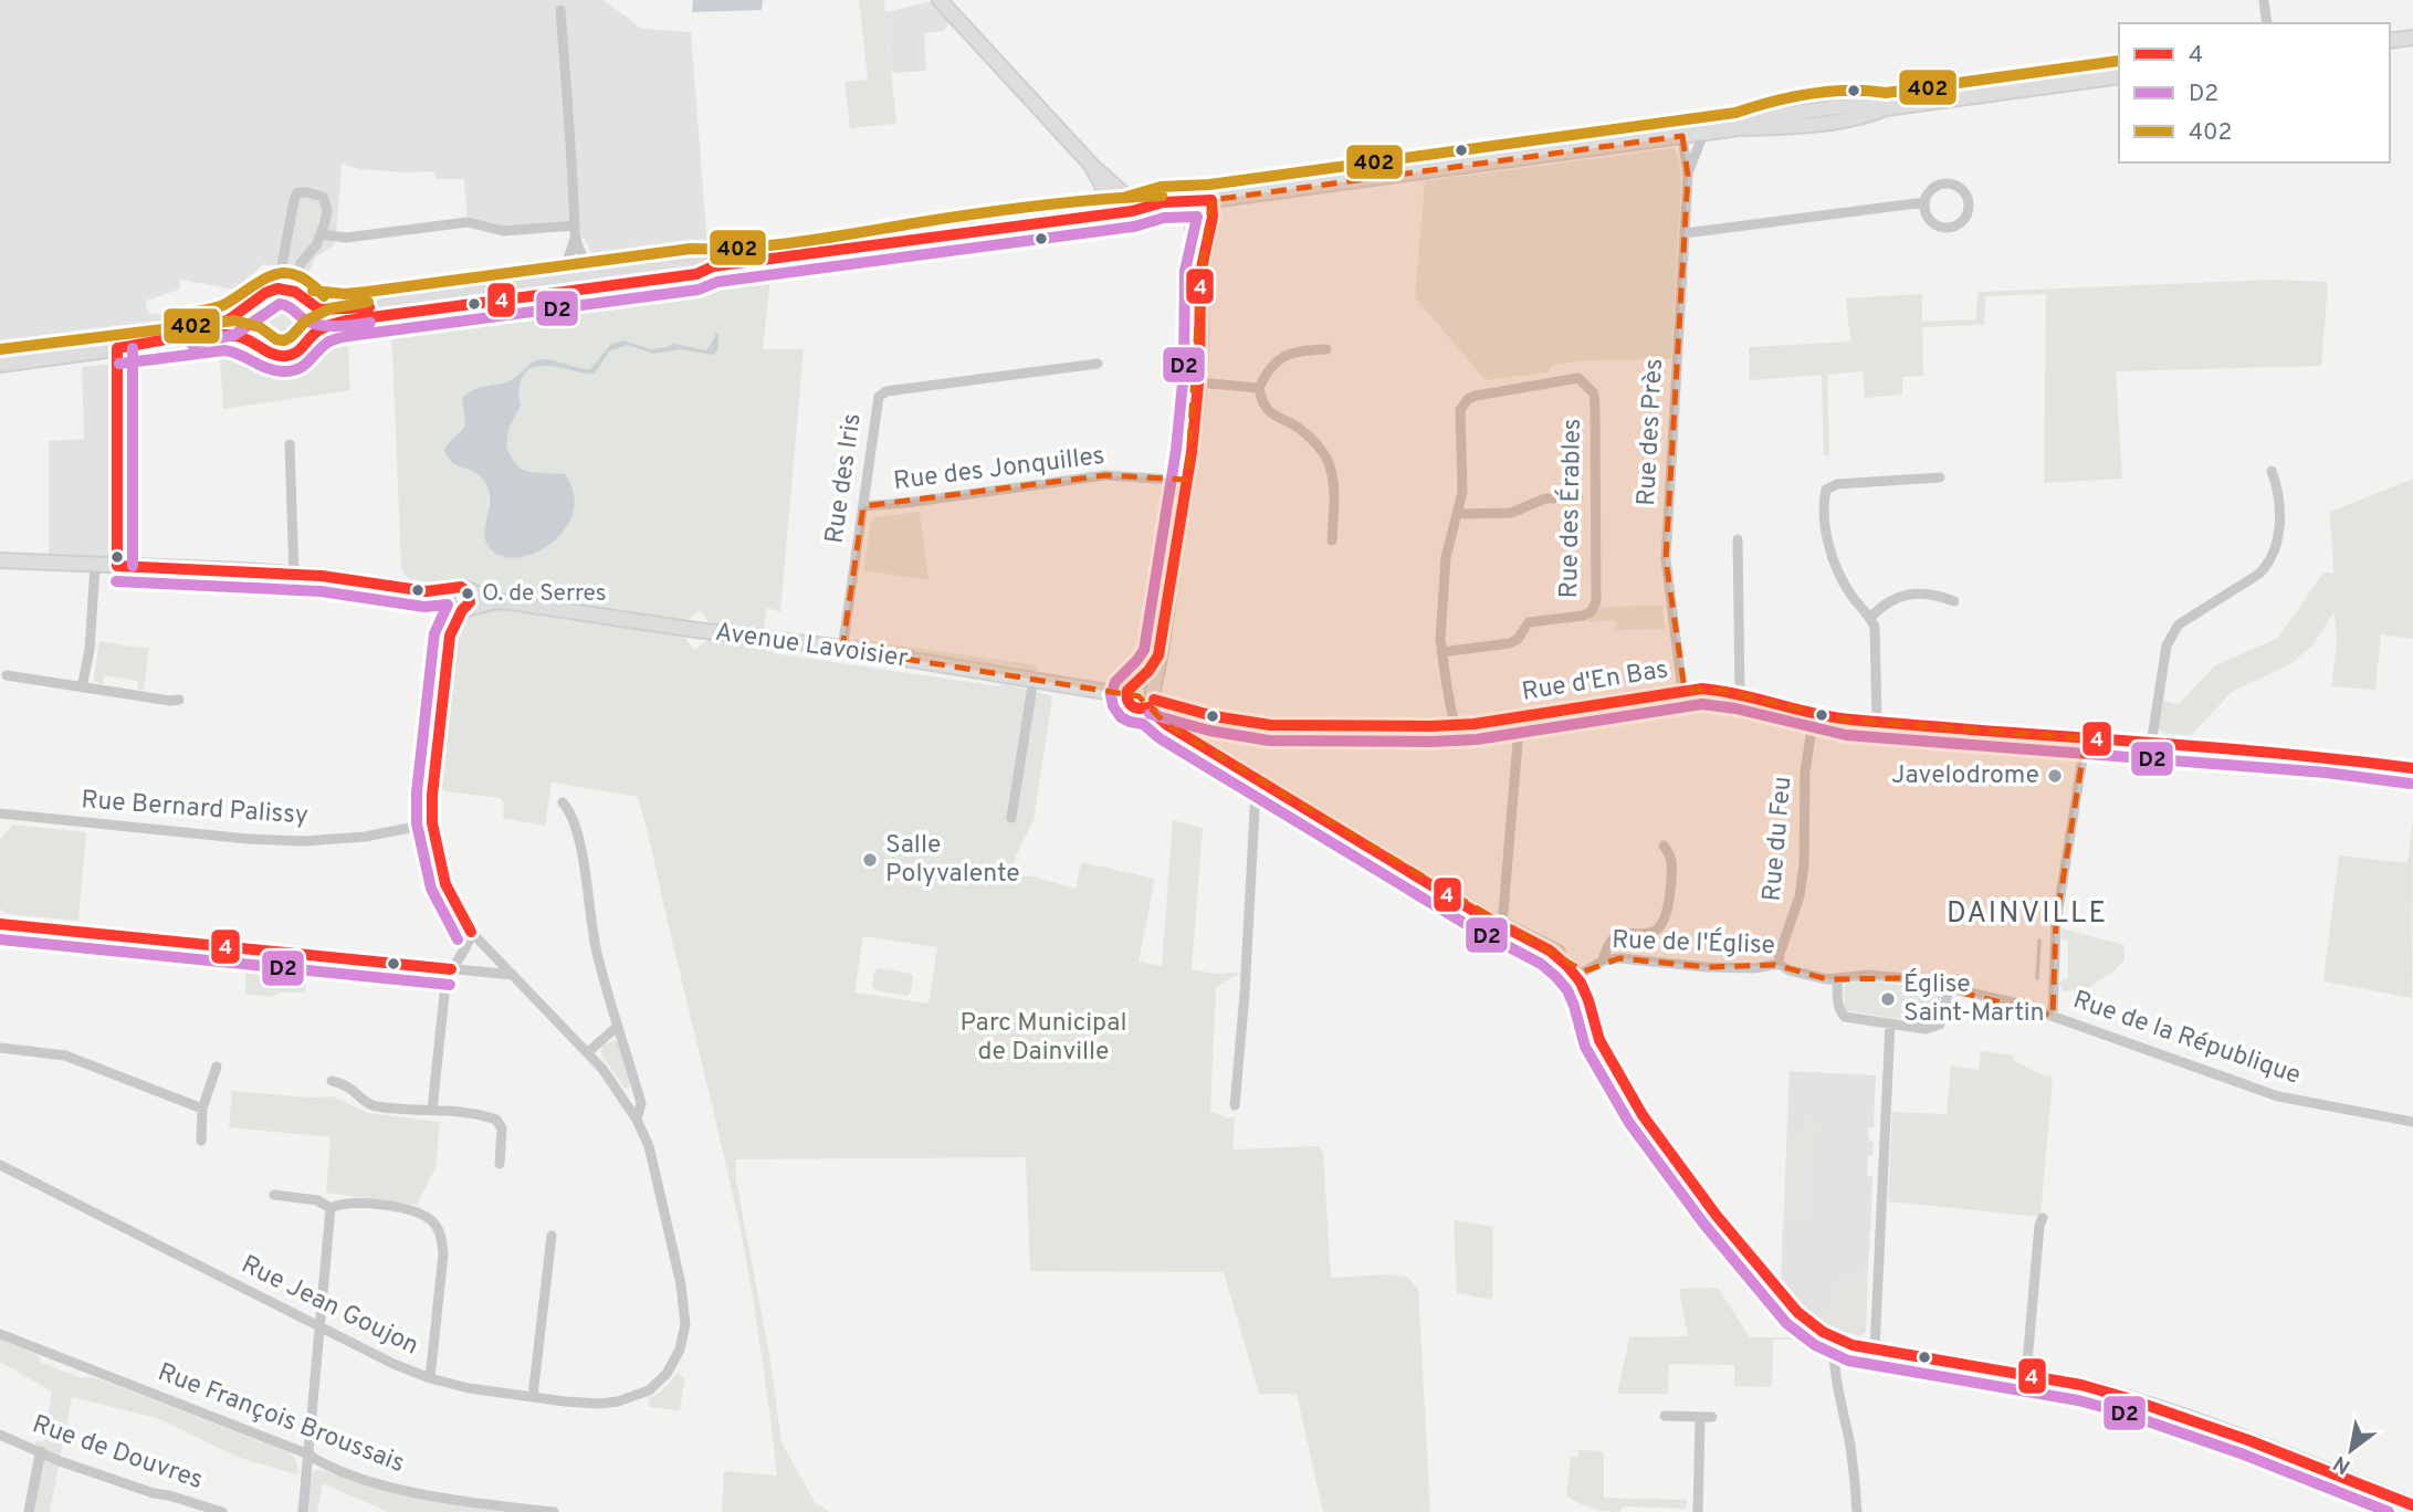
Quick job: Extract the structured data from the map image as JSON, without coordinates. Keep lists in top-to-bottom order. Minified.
{"streets":{"main road":["Avenue Lavoisier"],"street":["Rue des Près","Rue des Jonquilles","Rue des Iris","Rue des Érables","Rue d'En Bas","Rue Bernard Palissy","Rue du Feu","Rue de l'Église","Rue de la République","Rue Jean Goujon","Rue François Broussais","Rue de Douvres"]},"crossings":[["Rue des Près","Rue d'En Bas"],["Rue des Jonquilles","Rue des Iris"],["Rue des Iris","Avenue Lavoisier"],["Avenue Lavoisier","Rue d'En Bas"],["Rue d'En Bas","Rue du Feu"],["Rue du Feu","Rue de l'Église"],["Rue de l'Église","Rue de la République"]],"districts":["DAINVILLE"],"parks":["Parc Municipal de Dainville"],"places":["O. de Serres","Javelodrome","Salle Polyvalente","Église Saint-Martin"],"lines":["transit line 402","transit line 4","transit line D2"],"legend":["4","D2","402"],"north":"bottom left"}
